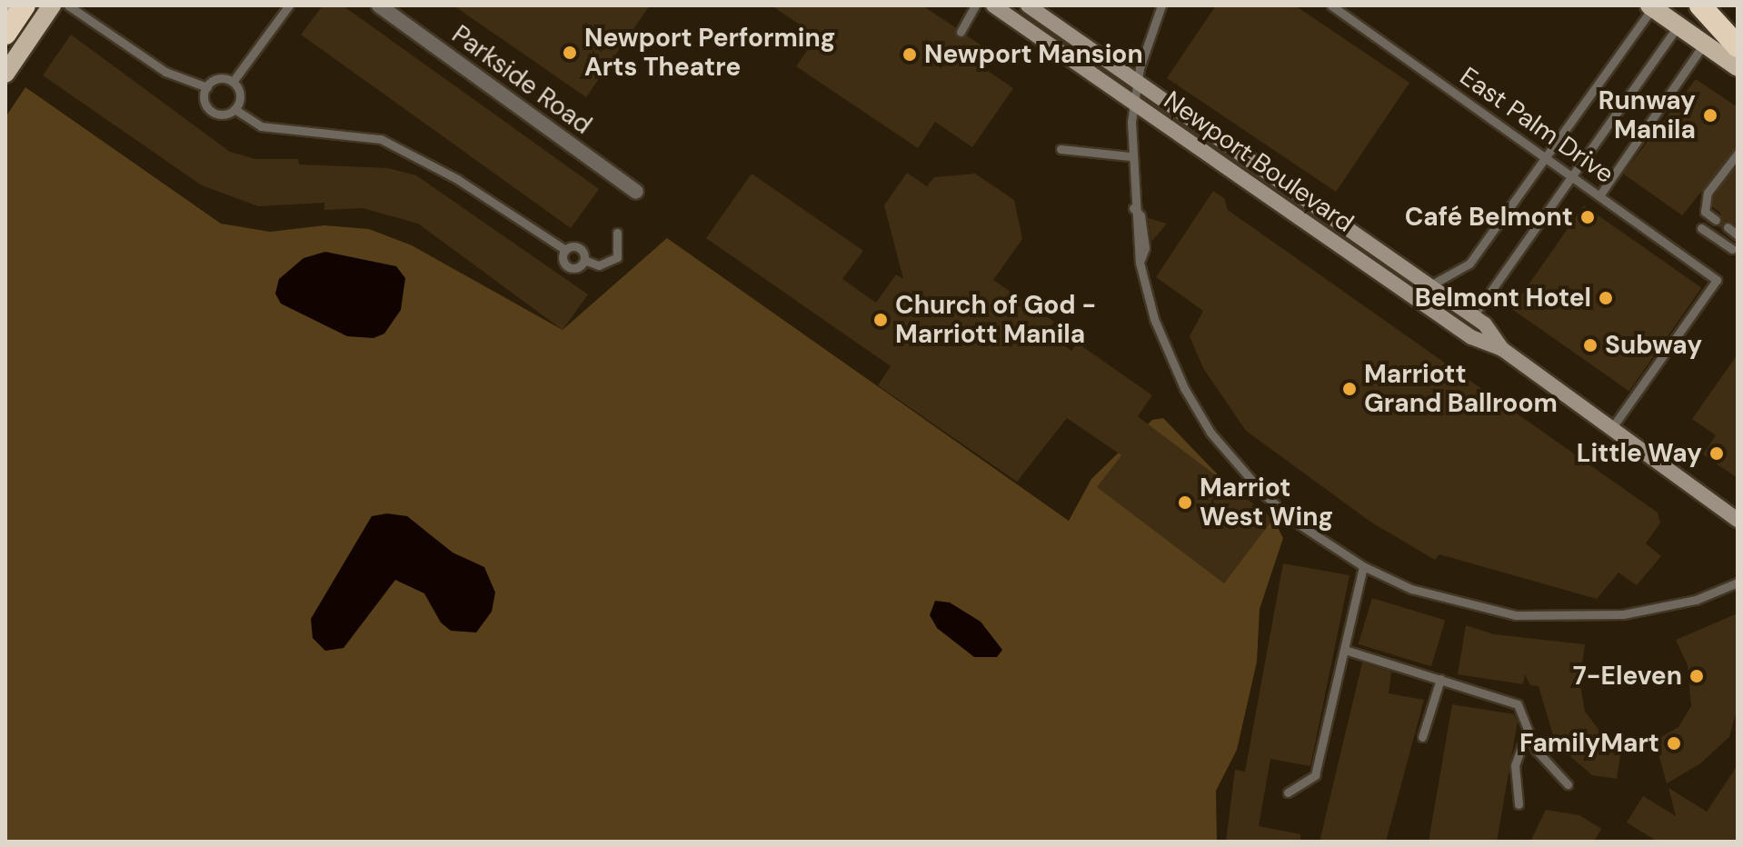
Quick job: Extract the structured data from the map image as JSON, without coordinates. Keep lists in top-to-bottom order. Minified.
{"streets":{"street":["Parkside Road","Newport Boulevard"],"lane":["East Palm Drive"]},"crossings":[["East Palm Drive","Newport Boulevard"]],"places":["Newport Performing Arts Theatre","Newport Mansion","Runway Manila","Café Belmont","Belmont Hotel","Church of God - Marriott Manila","Subway","Marriott Grand Ballroom","Little Way","Marriot West Wing","7-Eleven","FamilyMart"]}
